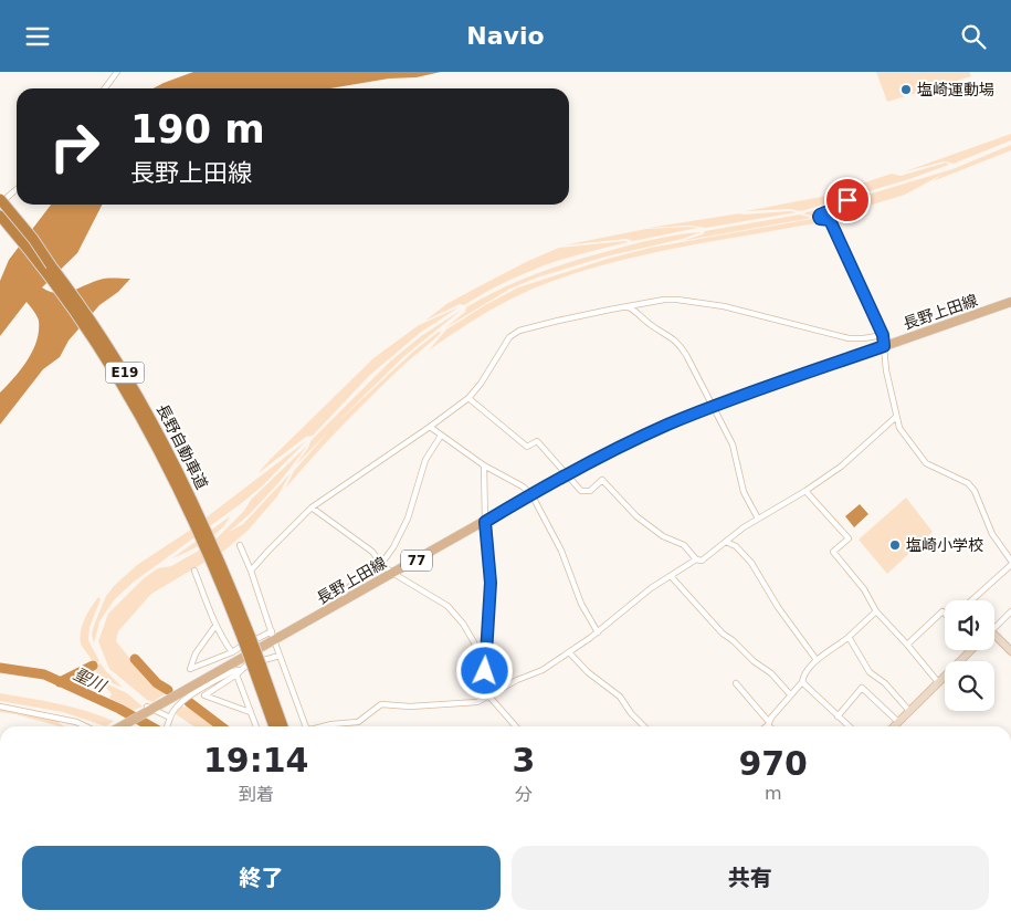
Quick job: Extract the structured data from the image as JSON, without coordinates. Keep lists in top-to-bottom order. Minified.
{"streets":{"highway":["E19","長野自動車道"],"main road":["長野上田線","77"]},"water":["聖川"],"places":["塩崎運動場","塩崎小学校"],"page":{"header":"Navio","turn":["190 m","長野上田線"],"eta":["19:14","到着","3","分","970","m"],"buttons":["終了","共有"]}}
